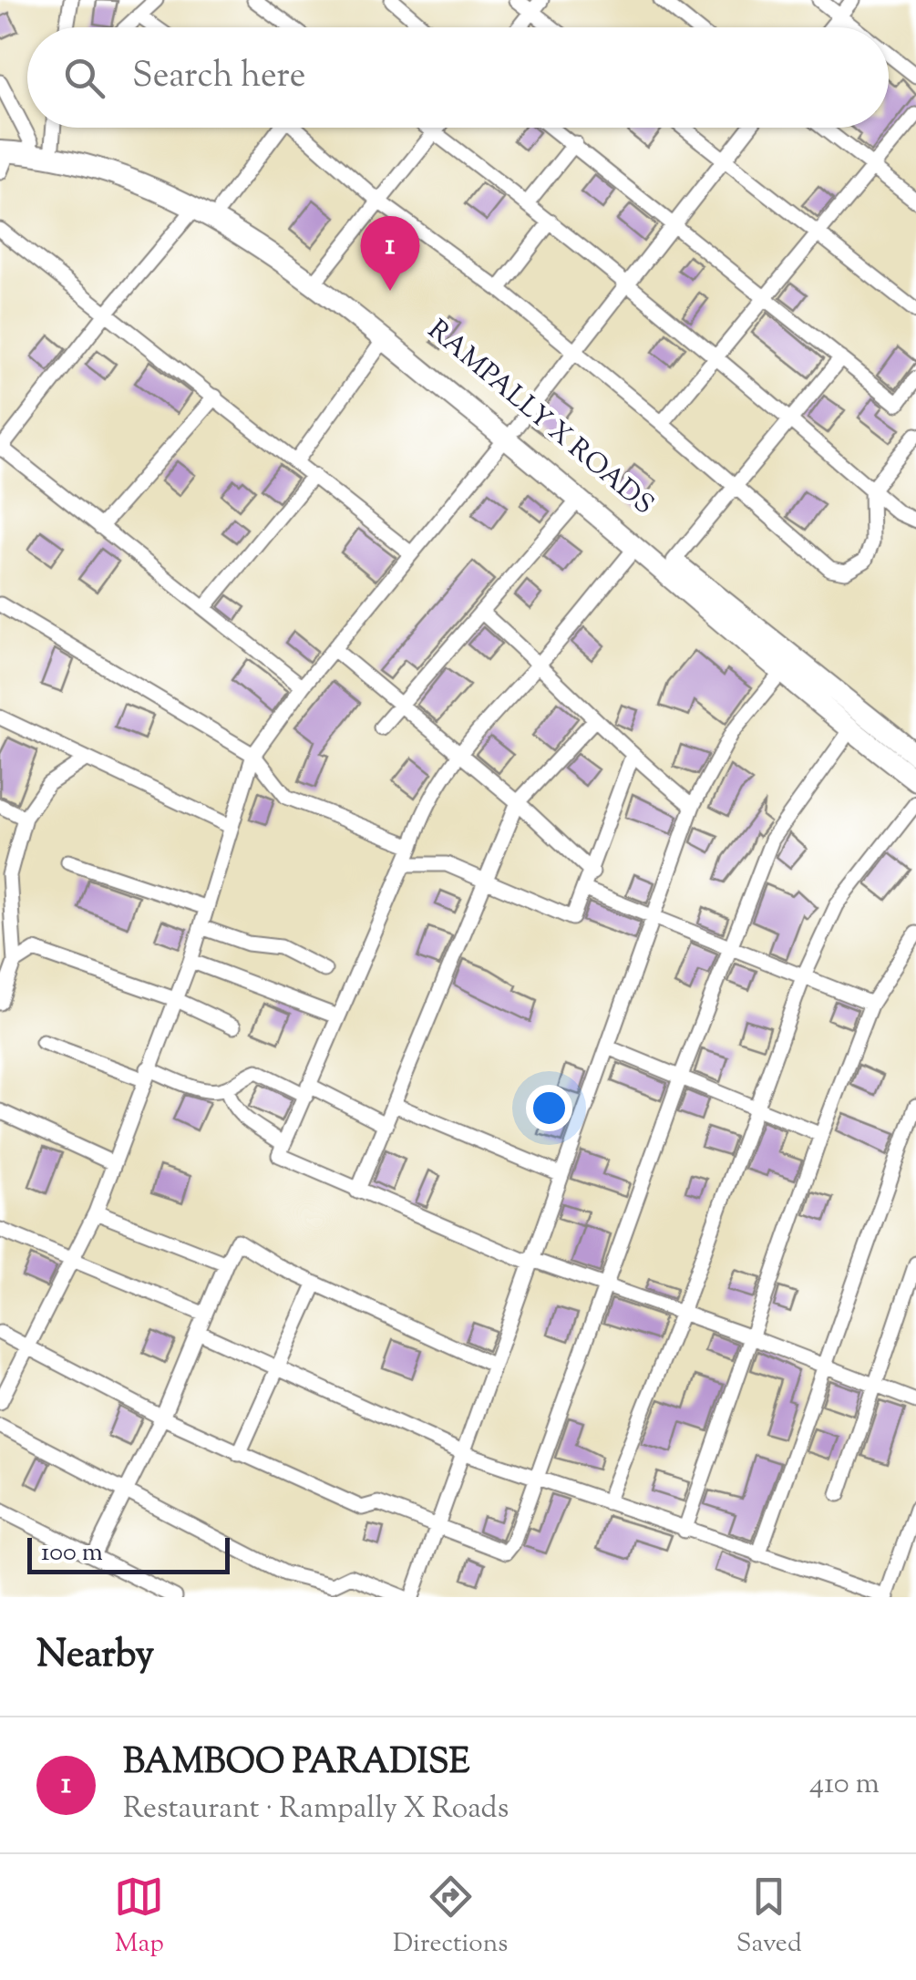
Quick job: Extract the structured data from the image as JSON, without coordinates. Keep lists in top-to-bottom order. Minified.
{"streets":{"main road":["RAMPALLY X ROADS"]},"scale_bar":"100 m","page":{"search":"Search here","pins":"1","scale":"100 m","heading":"Nearby","list":[{"mark":"1","name":"BAMBOO PARADISE","note":"Restaurant · Rampally X Roads","value":"410 m"}],"nav":["Map","Directions","Saved"]}}
